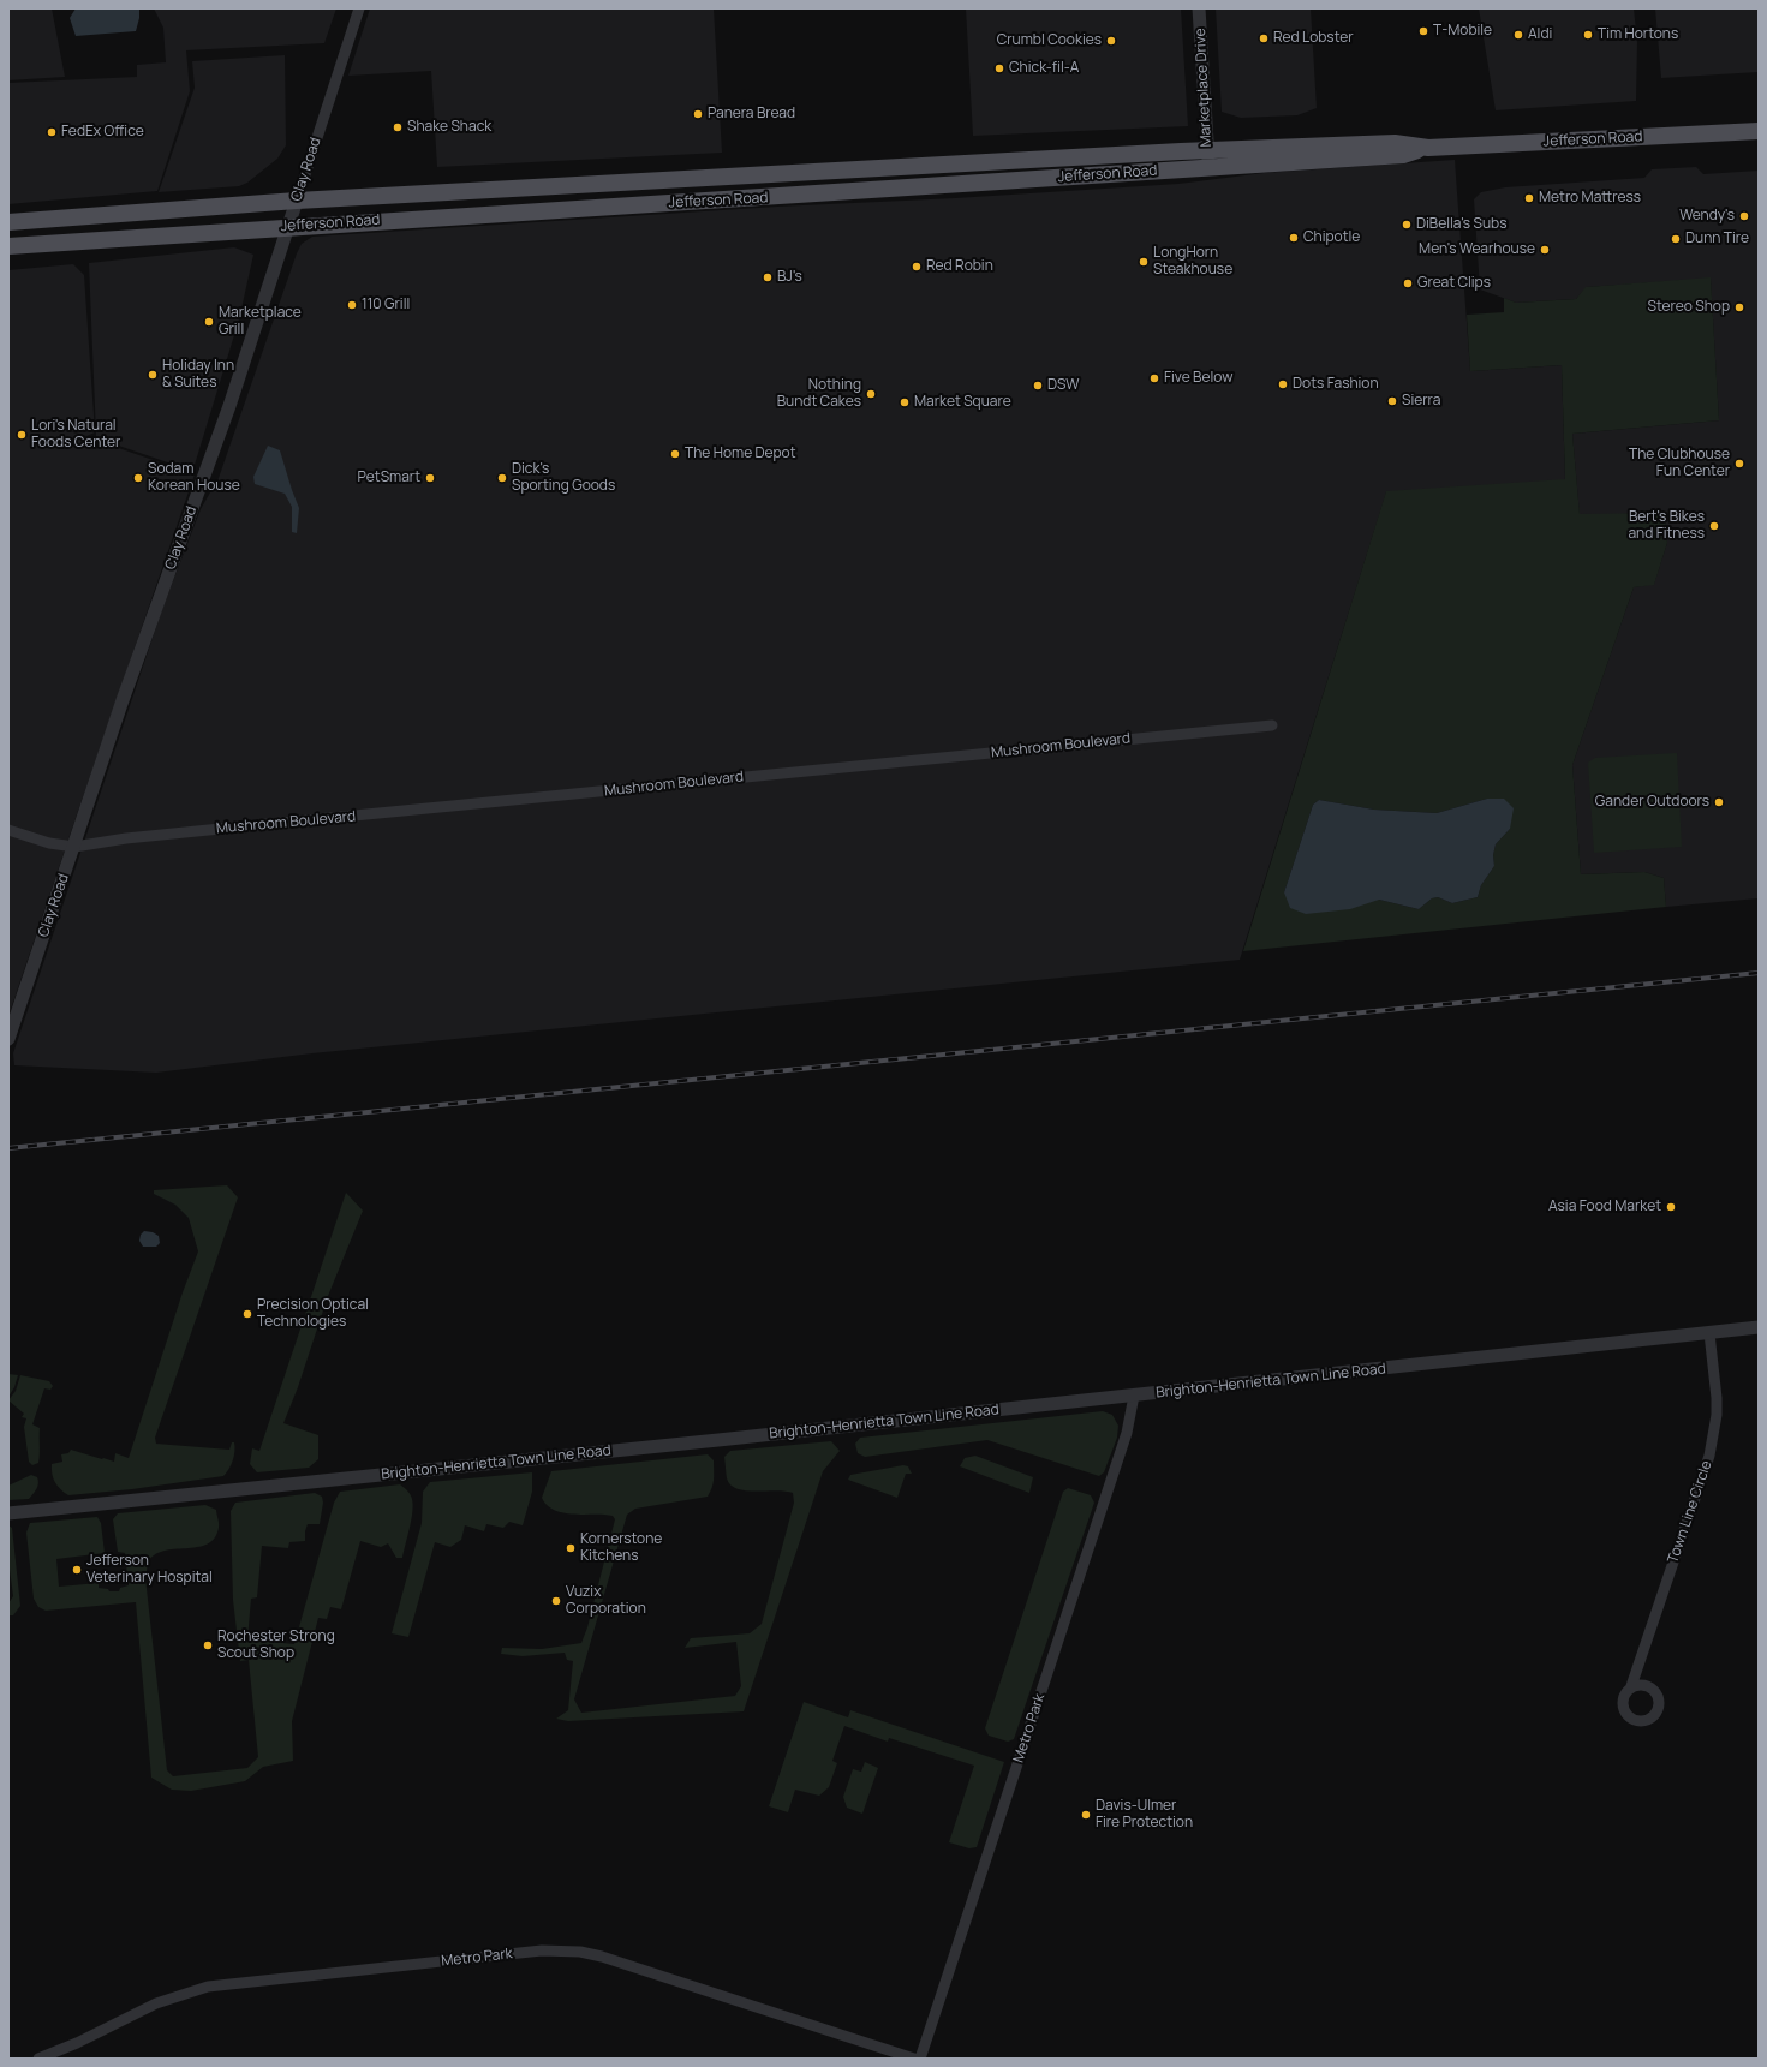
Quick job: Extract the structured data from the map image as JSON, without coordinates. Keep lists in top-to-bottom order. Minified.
{"streets":{"main road":["Jefferson Road"],"street":["Marketplace Drive","Clay Road","Mushroom Boulevard","Brighton-Henrietta Town Line Road","Town Line Circle","Metro Park"]},"crossings":[["Marketplace Drive","Jefferson Road"],["Jefferson Road","Clay Road"],["Clay Road","Mushroom Boulevard"],["Brighton-Henrietta Town Line Road","Town Line Circle"],["Brighton-Henrietta Town Line Road","Metro Park"]],"places":["T-Mobile","Aldi","Tim Hortons","Red Lobster","Crumbl Cookies","Chick-fil-A","Panera Bread","Shake Shack","FedEx Office","Metro Mattress","Wendy's","DiBella's Subs","Chipotle","Dunn Tire","Men's Wearhouse","LongHorn Steakhouse","Red Robin","BJ's","Great Clips","110 Grill","Stereo Shop","Marketplace Grill","Holiday Inn & Suites","Five Below","Dots Fashion","DSW","Nothing Bundt Cakes","Sierra","Market Square","Lori's Natural Foods Center","The Home Depot","The Clubhouse Fun Center","Sodam Korean House","PetSmart","Dick's Sporting Goods","Bert's Bikes and Fitness","Gander Outdoors","Asia Food Market","Precision Optical Technologies","Kornerstone Kitchens","Jefferson Veterinary Hospital","Vuzix Corporation","Rochester Strong Scout Shop","Davis-Ulmer Fire Protection"]}
